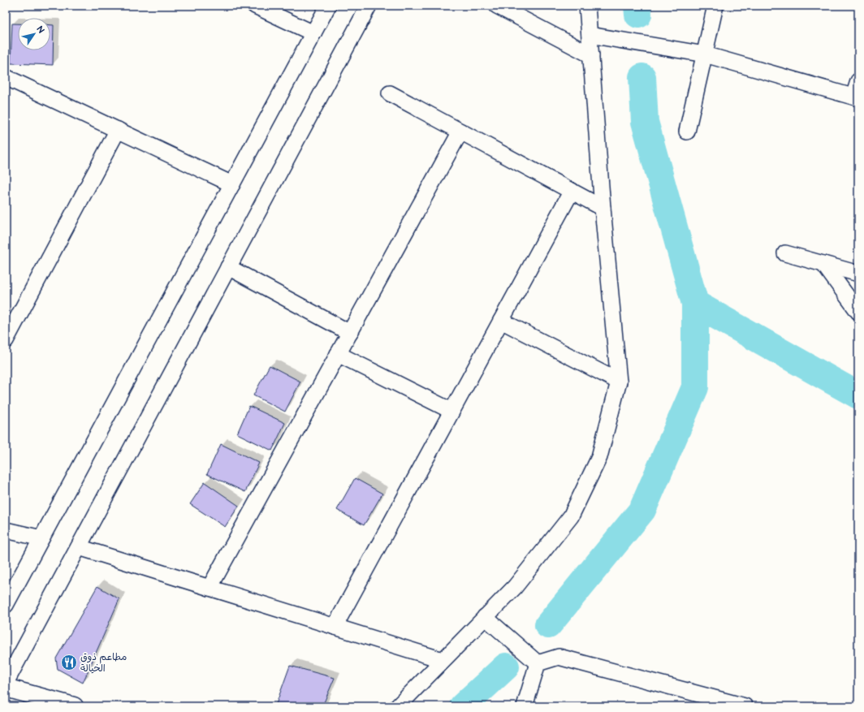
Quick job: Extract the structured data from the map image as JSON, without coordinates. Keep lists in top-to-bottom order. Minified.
{"places":{"restaurant":["مطاعم ذوق الخيالة"]},"north":"top right"}
